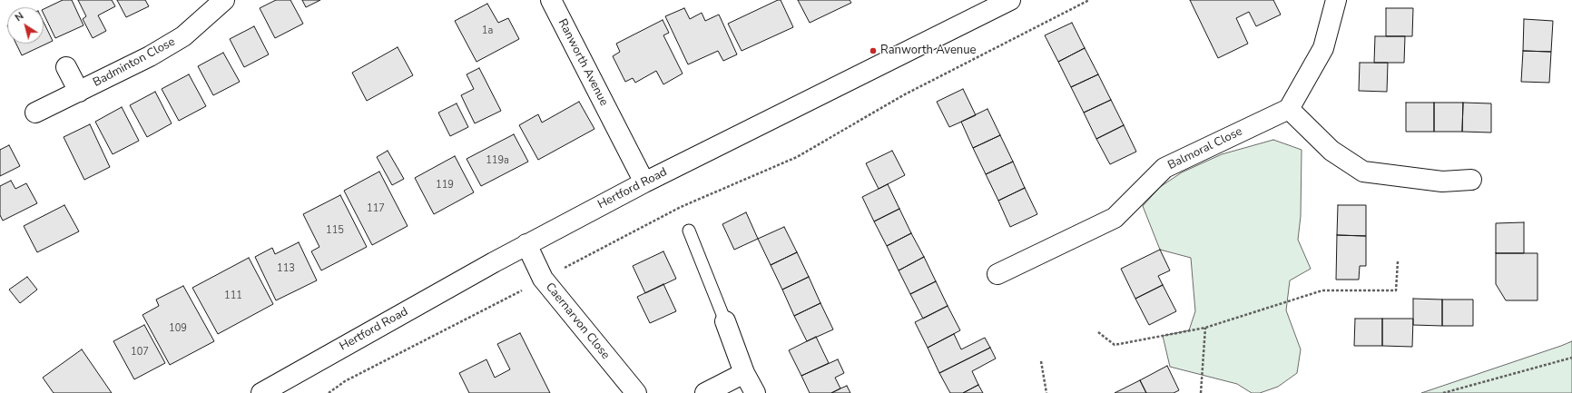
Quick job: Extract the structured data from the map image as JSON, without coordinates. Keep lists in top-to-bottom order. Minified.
{"streets":{"street":["Badminton Close","Ranworth Avenue","Balmoral Close","Hertford Road","Caernarvon Close"]},"crossings":[["Ranworth Avenue","Hertford Road"],["Hertford Road","Caernarvon Close"]],"places":["Ranworth Avenue"],"house_numbers":["1a","119a","119","117","115","113","111","109","107"],"north":"top left"}
